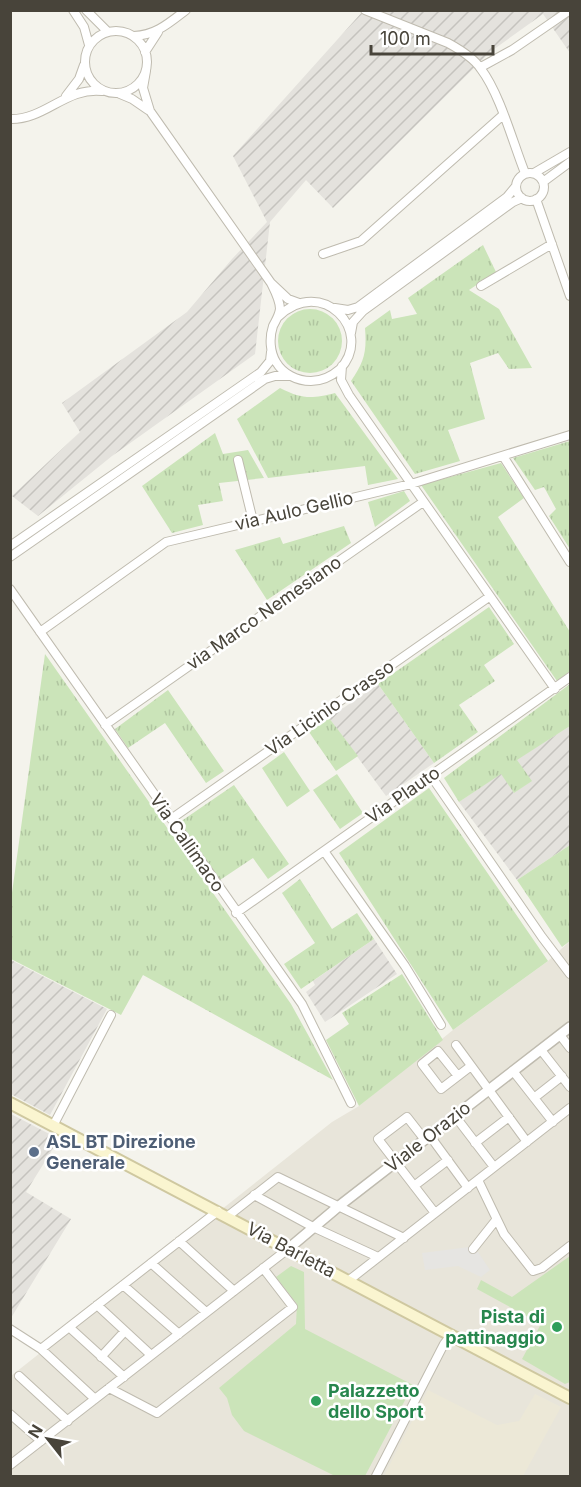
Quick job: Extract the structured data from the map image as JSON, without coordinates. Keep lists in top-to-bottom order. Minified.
{"streets":{"main road":["Via Barletta"],"street":["via Aulo Gellio","via Marco Nemesiano","Via Licinio Crasso","Via Plauto","Via Callimaco","Viale Orazio"]},"crossings":[["via Aulo Gellio","Via Callimaco"],["via Marco Nemesiano","Via Callimaco"],["Via Licinio Crasso","Via Callimaco"],["Via Plauto","Via Callimaco"],["Viale Orazio","Via Barletta"]],"places":["ASL BT Direzione Generale","Pista di pattinaggio","Palazzetto dello Sport"],"scale_bar":"100 m","north":"top left"}
